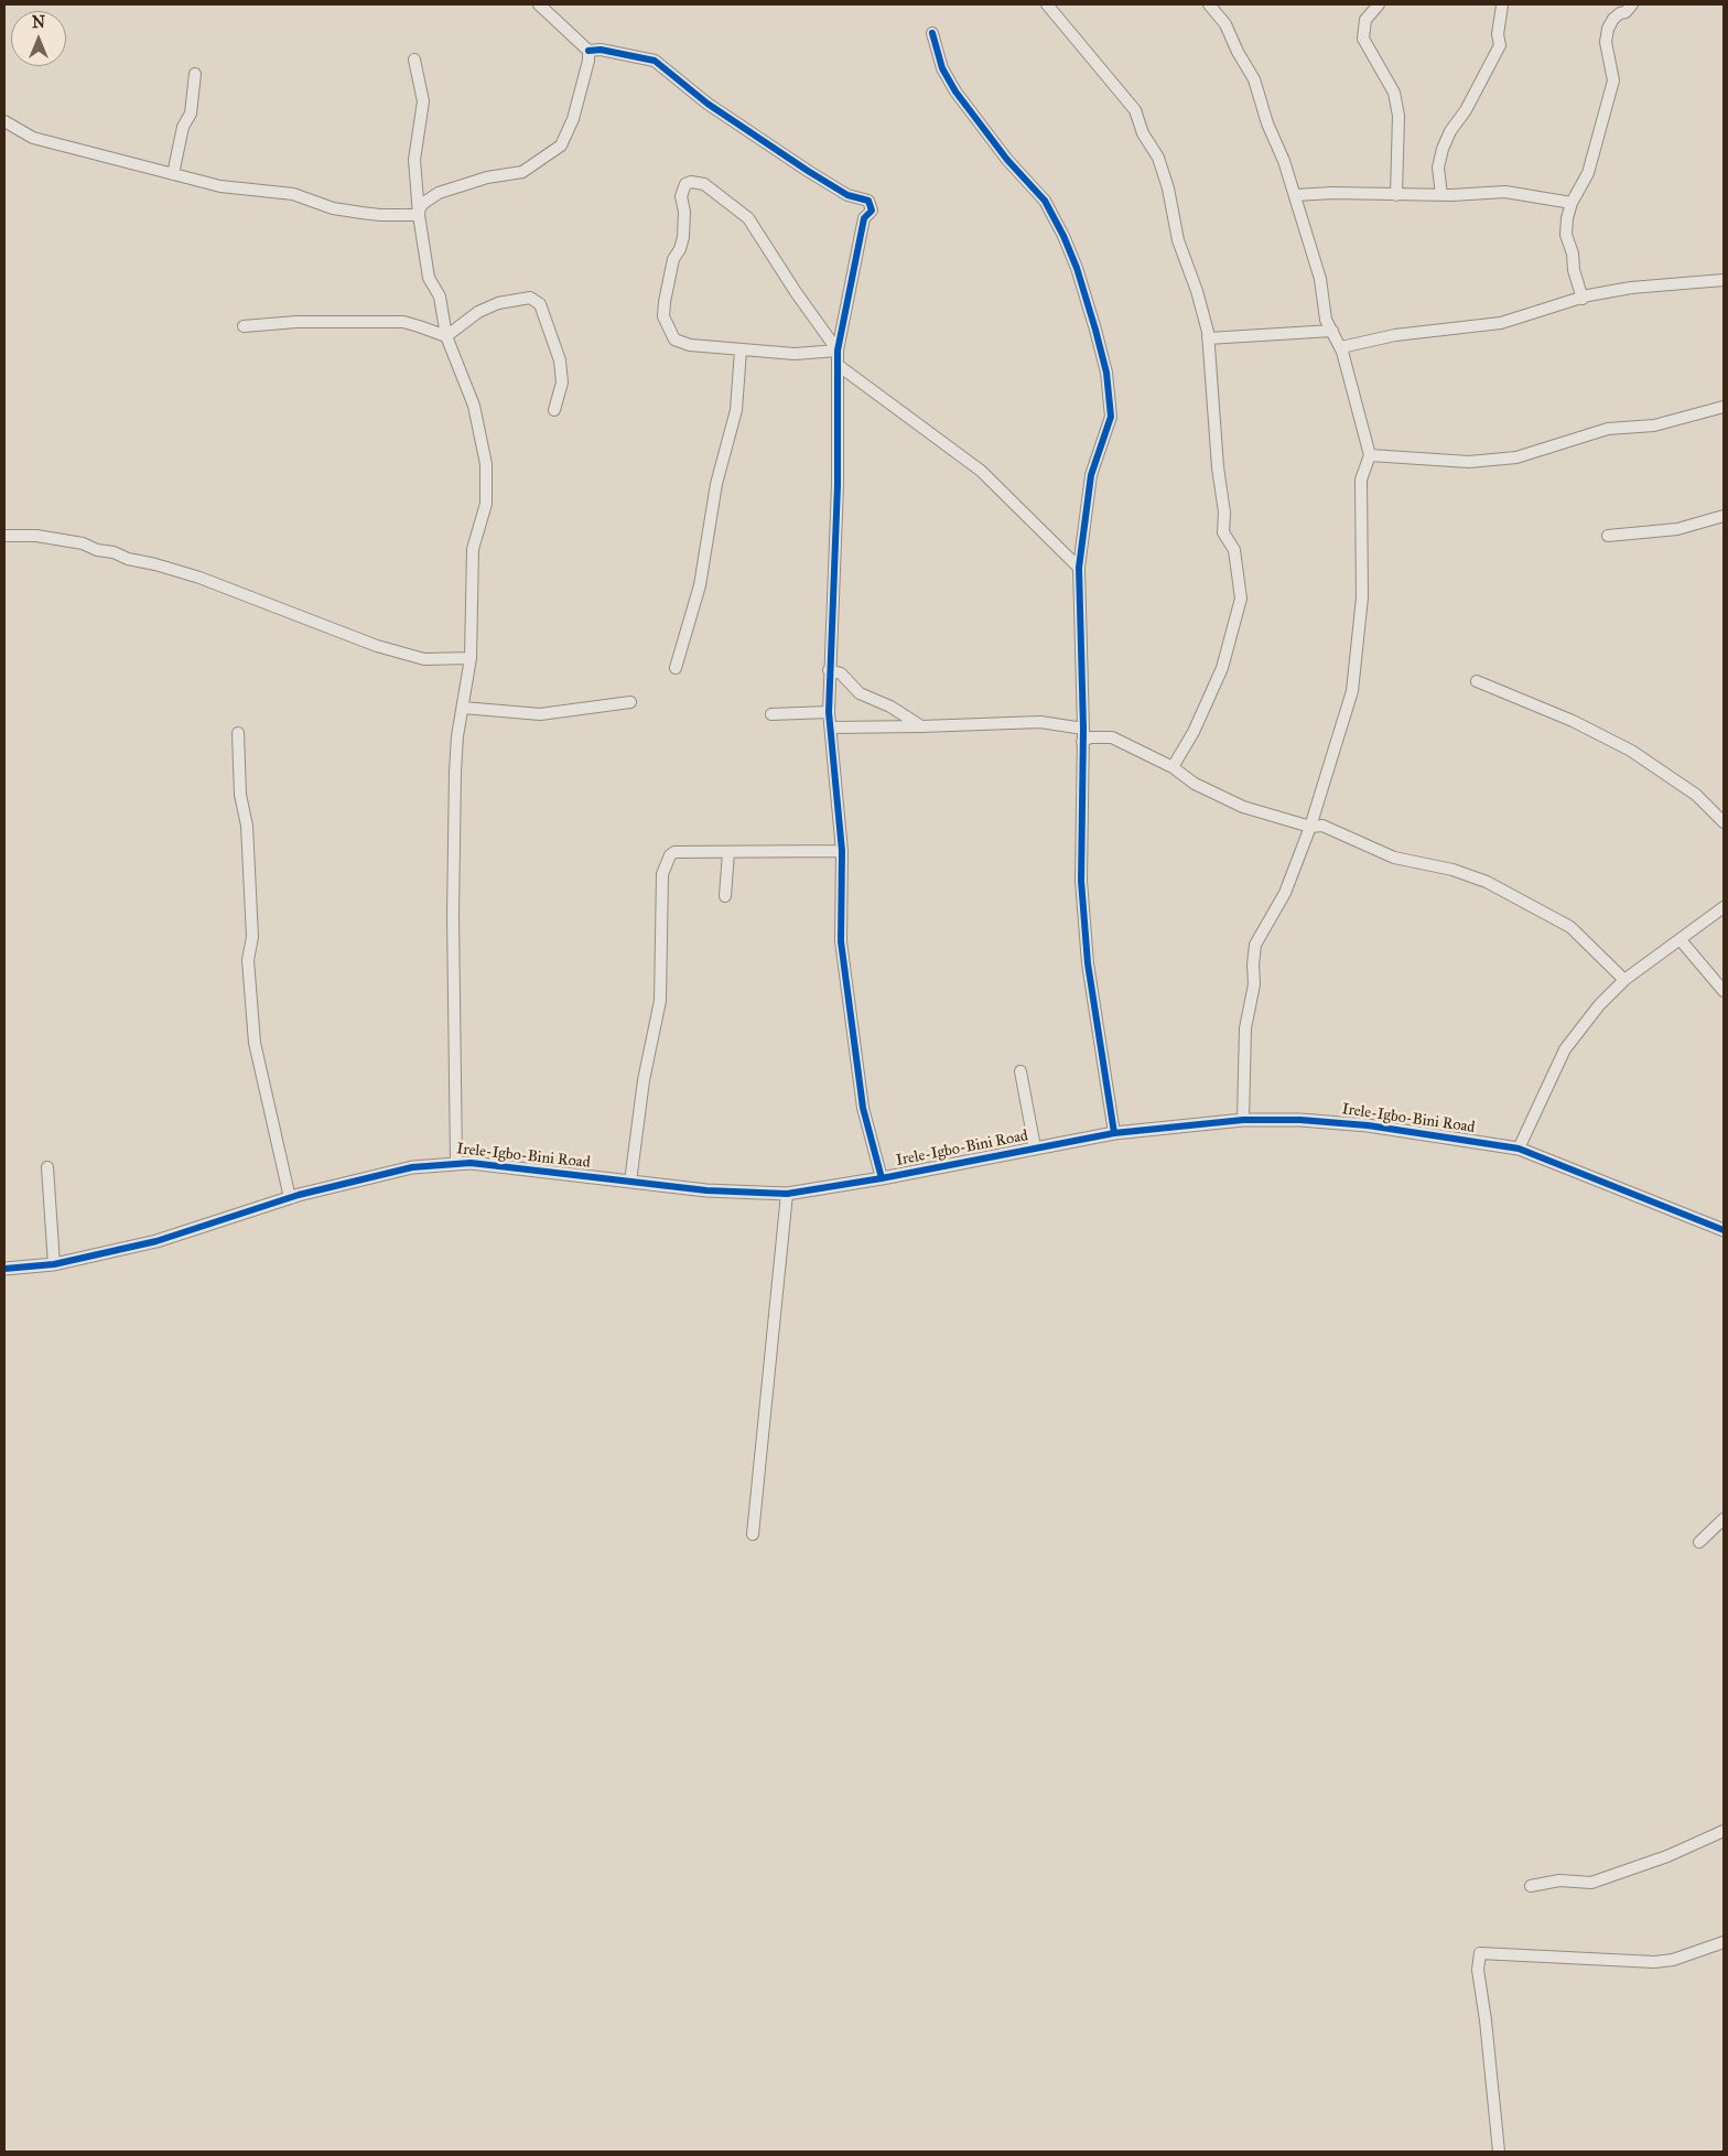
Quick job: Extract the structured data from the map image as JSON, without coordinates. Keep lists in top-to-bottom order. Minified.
{"streets":{"street":["Irele-Igbo-Bini Road"]},"north":"top"}
